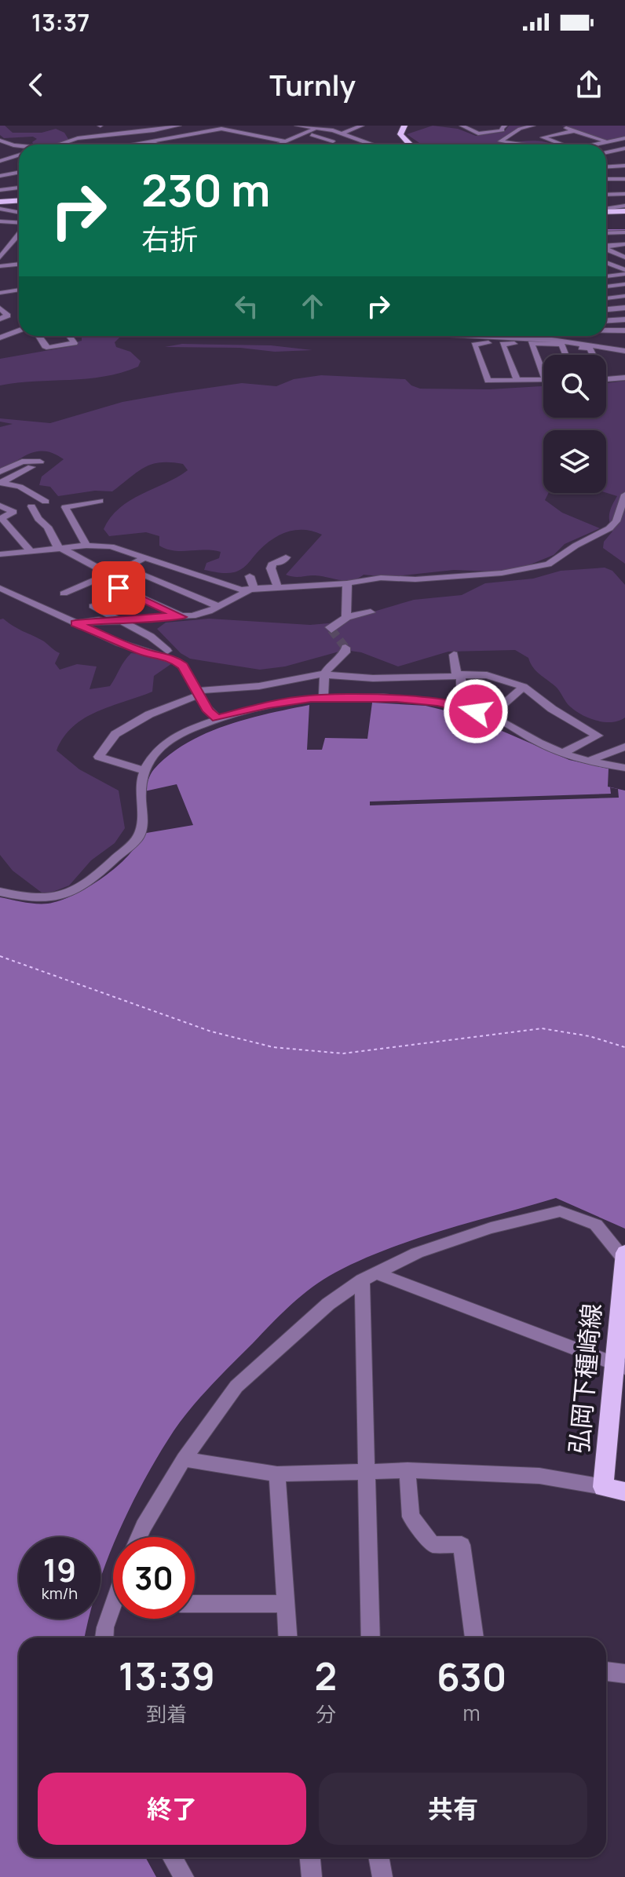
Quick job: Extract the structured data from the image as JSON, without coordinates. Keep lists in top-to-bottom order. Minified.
{"streets":{"main road":["弘岡下種崎線"]},"page":{"status":"13:37","header":"Turnly","turn":["230 m","右折"],"speed":"19 km/h","limit":"30","eta":["13:39","到着","2","分","630","m"],"buttons":["終了","共有"]}}
